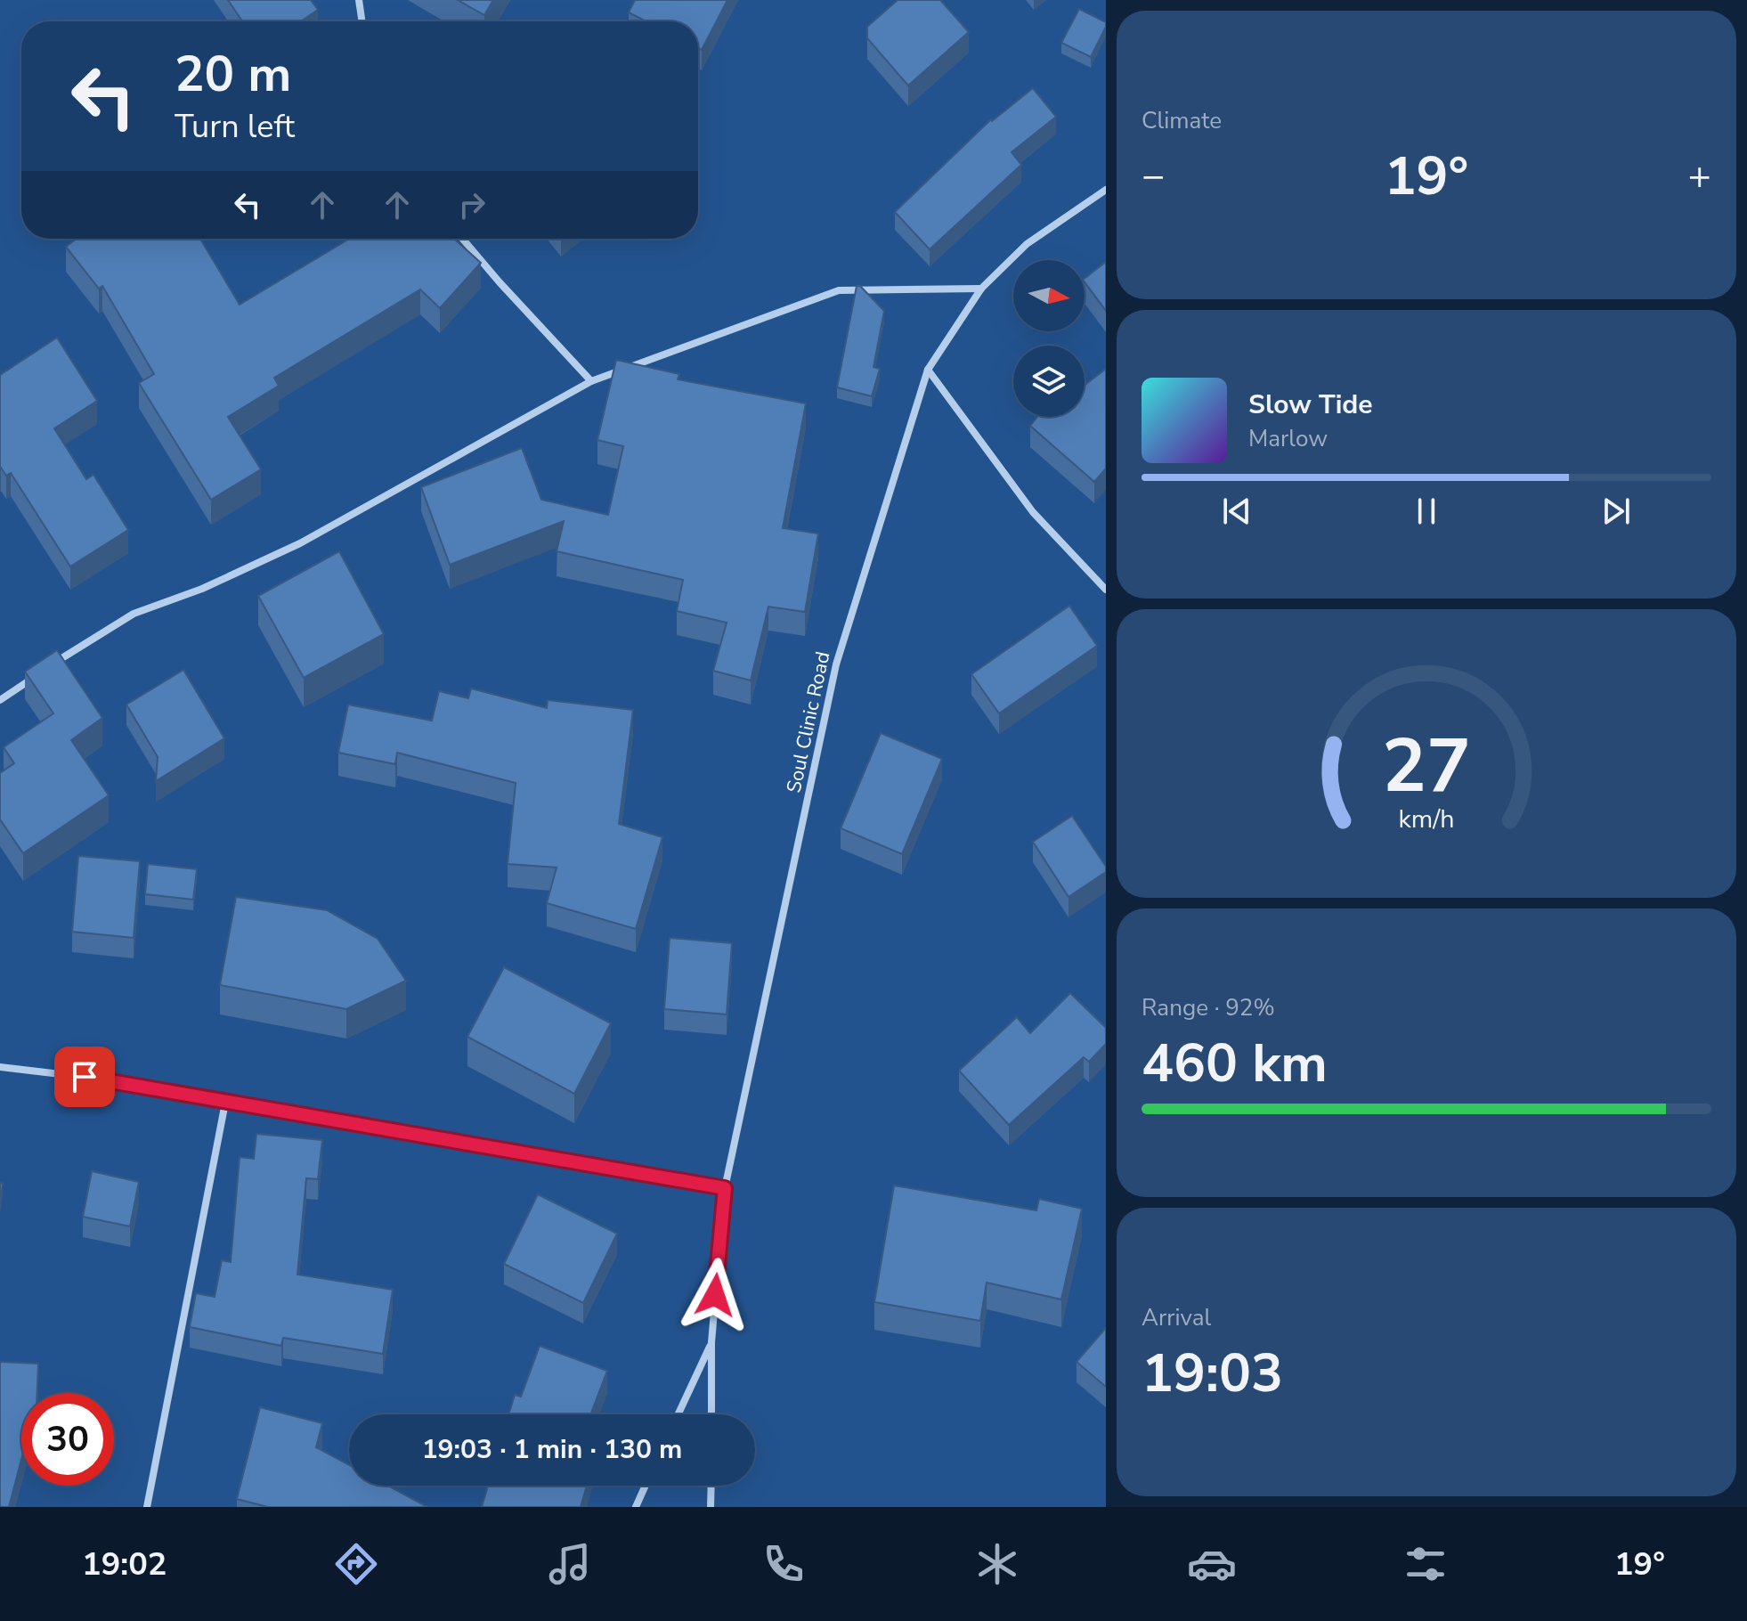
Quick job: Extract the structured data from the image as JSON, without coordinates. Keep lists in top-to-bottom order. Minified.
{"streets":{"street":["Soul Clinic Road"]},"north":"right","page":{"tile":["Climate",["Range · 92%","460 km"],["Arrival","19:03"]],"turn":["20 m","Turn left"],"heat":["−","19°","+"],"song":["Slow Tide","Marlow"],"limit":"30","trip":"19:03 · 1 min · 130 m","tabs":["19:02","19°"],"gauge":["27","km/h"]}}
